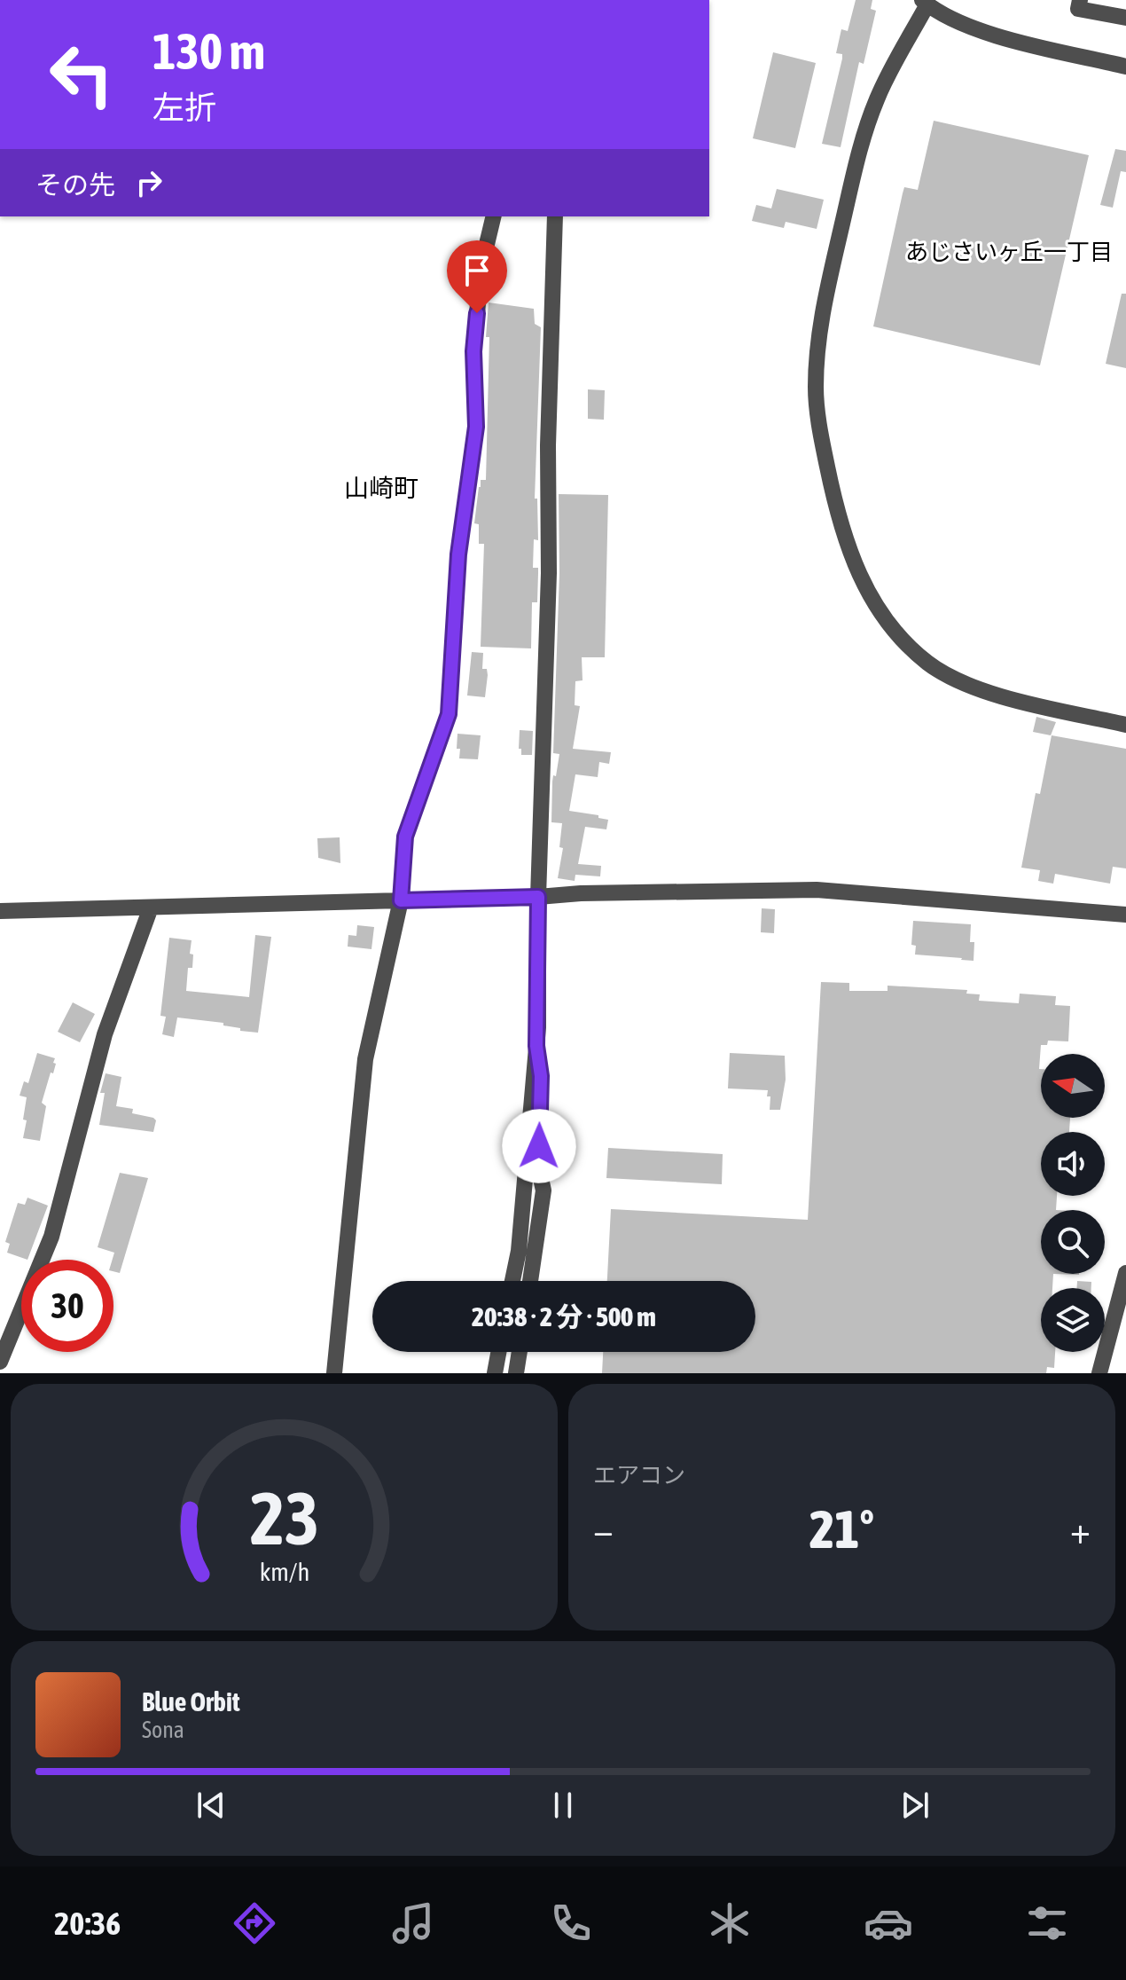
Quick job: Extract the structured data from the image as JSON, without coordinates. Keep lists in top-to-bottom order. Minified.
{"districts":["あじさいヶ丘一丁目","山崎町"],"north":"left","page":{"turn":["130 m","左折"],"then":"その先","limit":"30","trip":"20:38 · 2 分 · 500 m","tile":"エアコン","heat":["−","21°","+"],"song":["Blue Orbit","Sona"],"tabs":"20:36","gauge":["23","km/h"]}}
